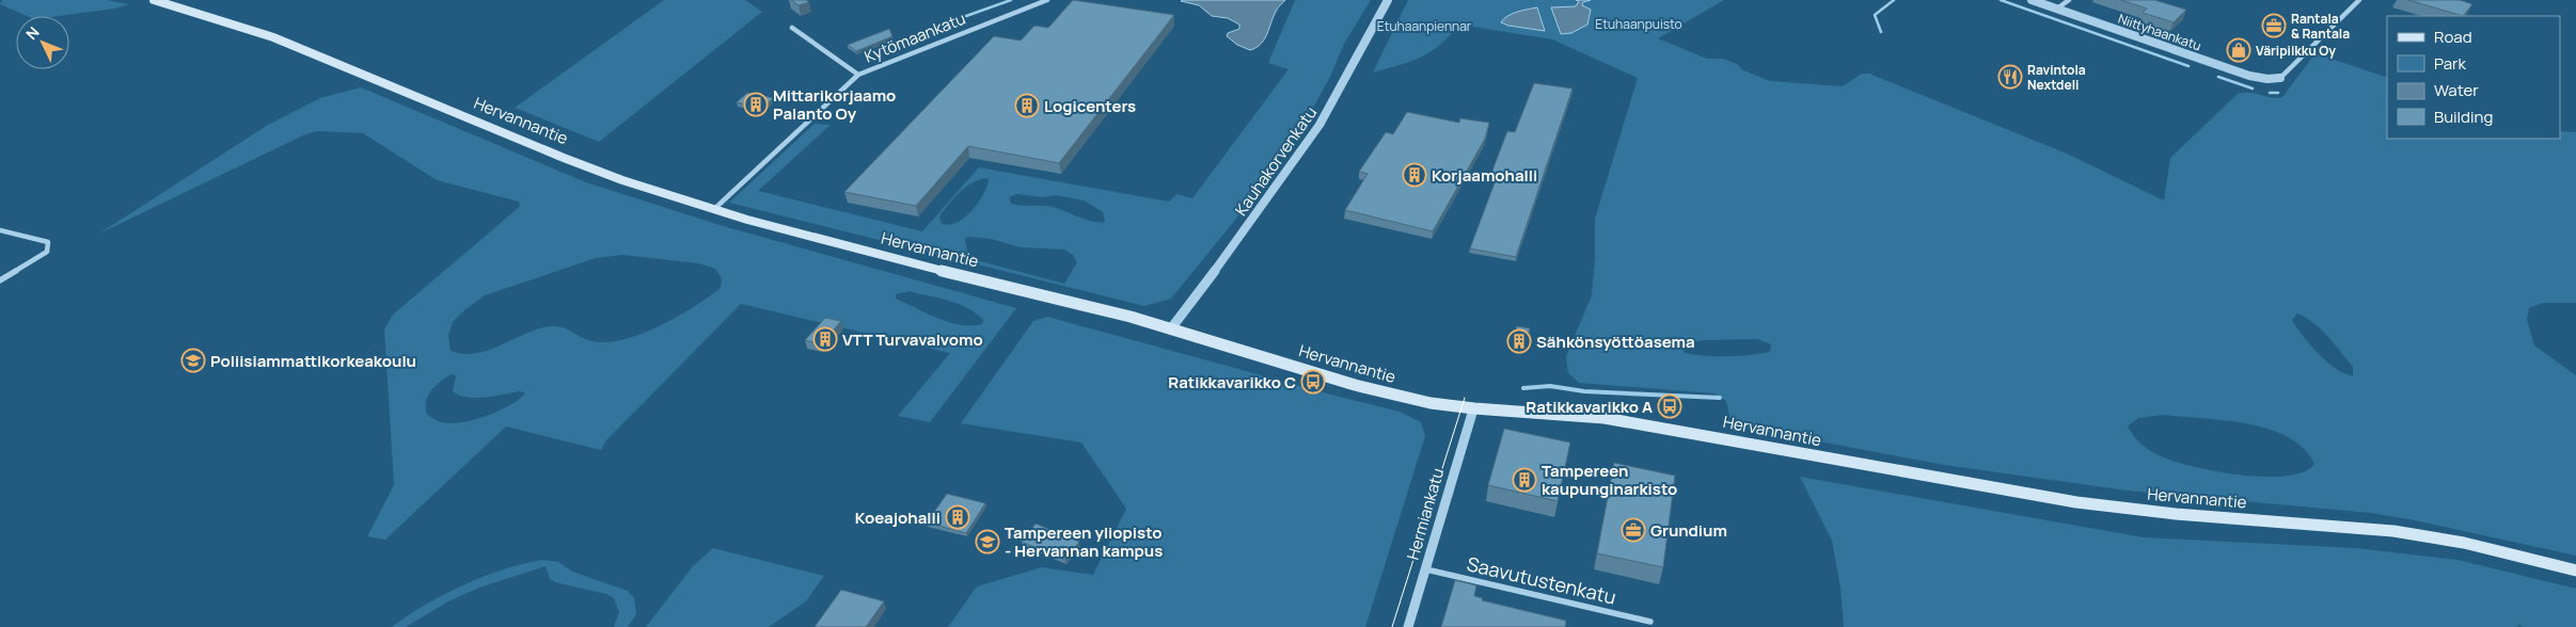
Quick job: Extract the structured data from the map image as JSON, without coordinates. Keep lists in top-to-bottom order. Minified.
{"streets":{"main road":["Hervannantie"],"street":["Niittyhaankatu","Kytömaankatu","Kauhakorvenkatu","Hermiankatu","Saavutustenkatu"]},"crossings":[["Kytömaankatu","Hervannantie"],["Hervannantie","Kauhakorvenkatu"],["Hervannantie","Hermiankatu"],["Hermiankatu","Saavutustenkatu"]],"parks":["Etuhaanpuisto","Etuhaanpiennar"],"places":{"office":["Rantala & Rantala","Grundium"],"shop":["Väripilkku Oy"],"restaurant":["Ravintola Nextdeli"],"building":["Mittarikorjaamo Palanto Oy","Logicenters","Korjaamohalli","VTT Turvavalvomo","Sähkönsyöttöasema","Tampereen kaupunginarkisto","Koeajohalli"],"school or university":["Poliisiammattikorkeakoulu","Tampereen yliopisto - Hervannan kampus"],"bus stop":["Ratikkavarikko C","Ratikkavarikko A"]},"legend":["Road","Park","Water","Building"],"north":"top left"}
